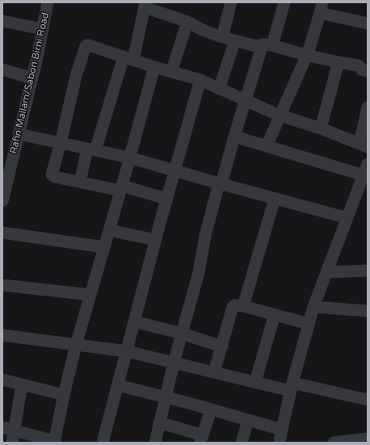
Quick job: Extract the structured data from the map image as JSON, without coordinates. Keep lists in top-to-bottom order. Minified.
{"streets":{"street":["Rafin Mallam/Sabon Birni Road"]}}
